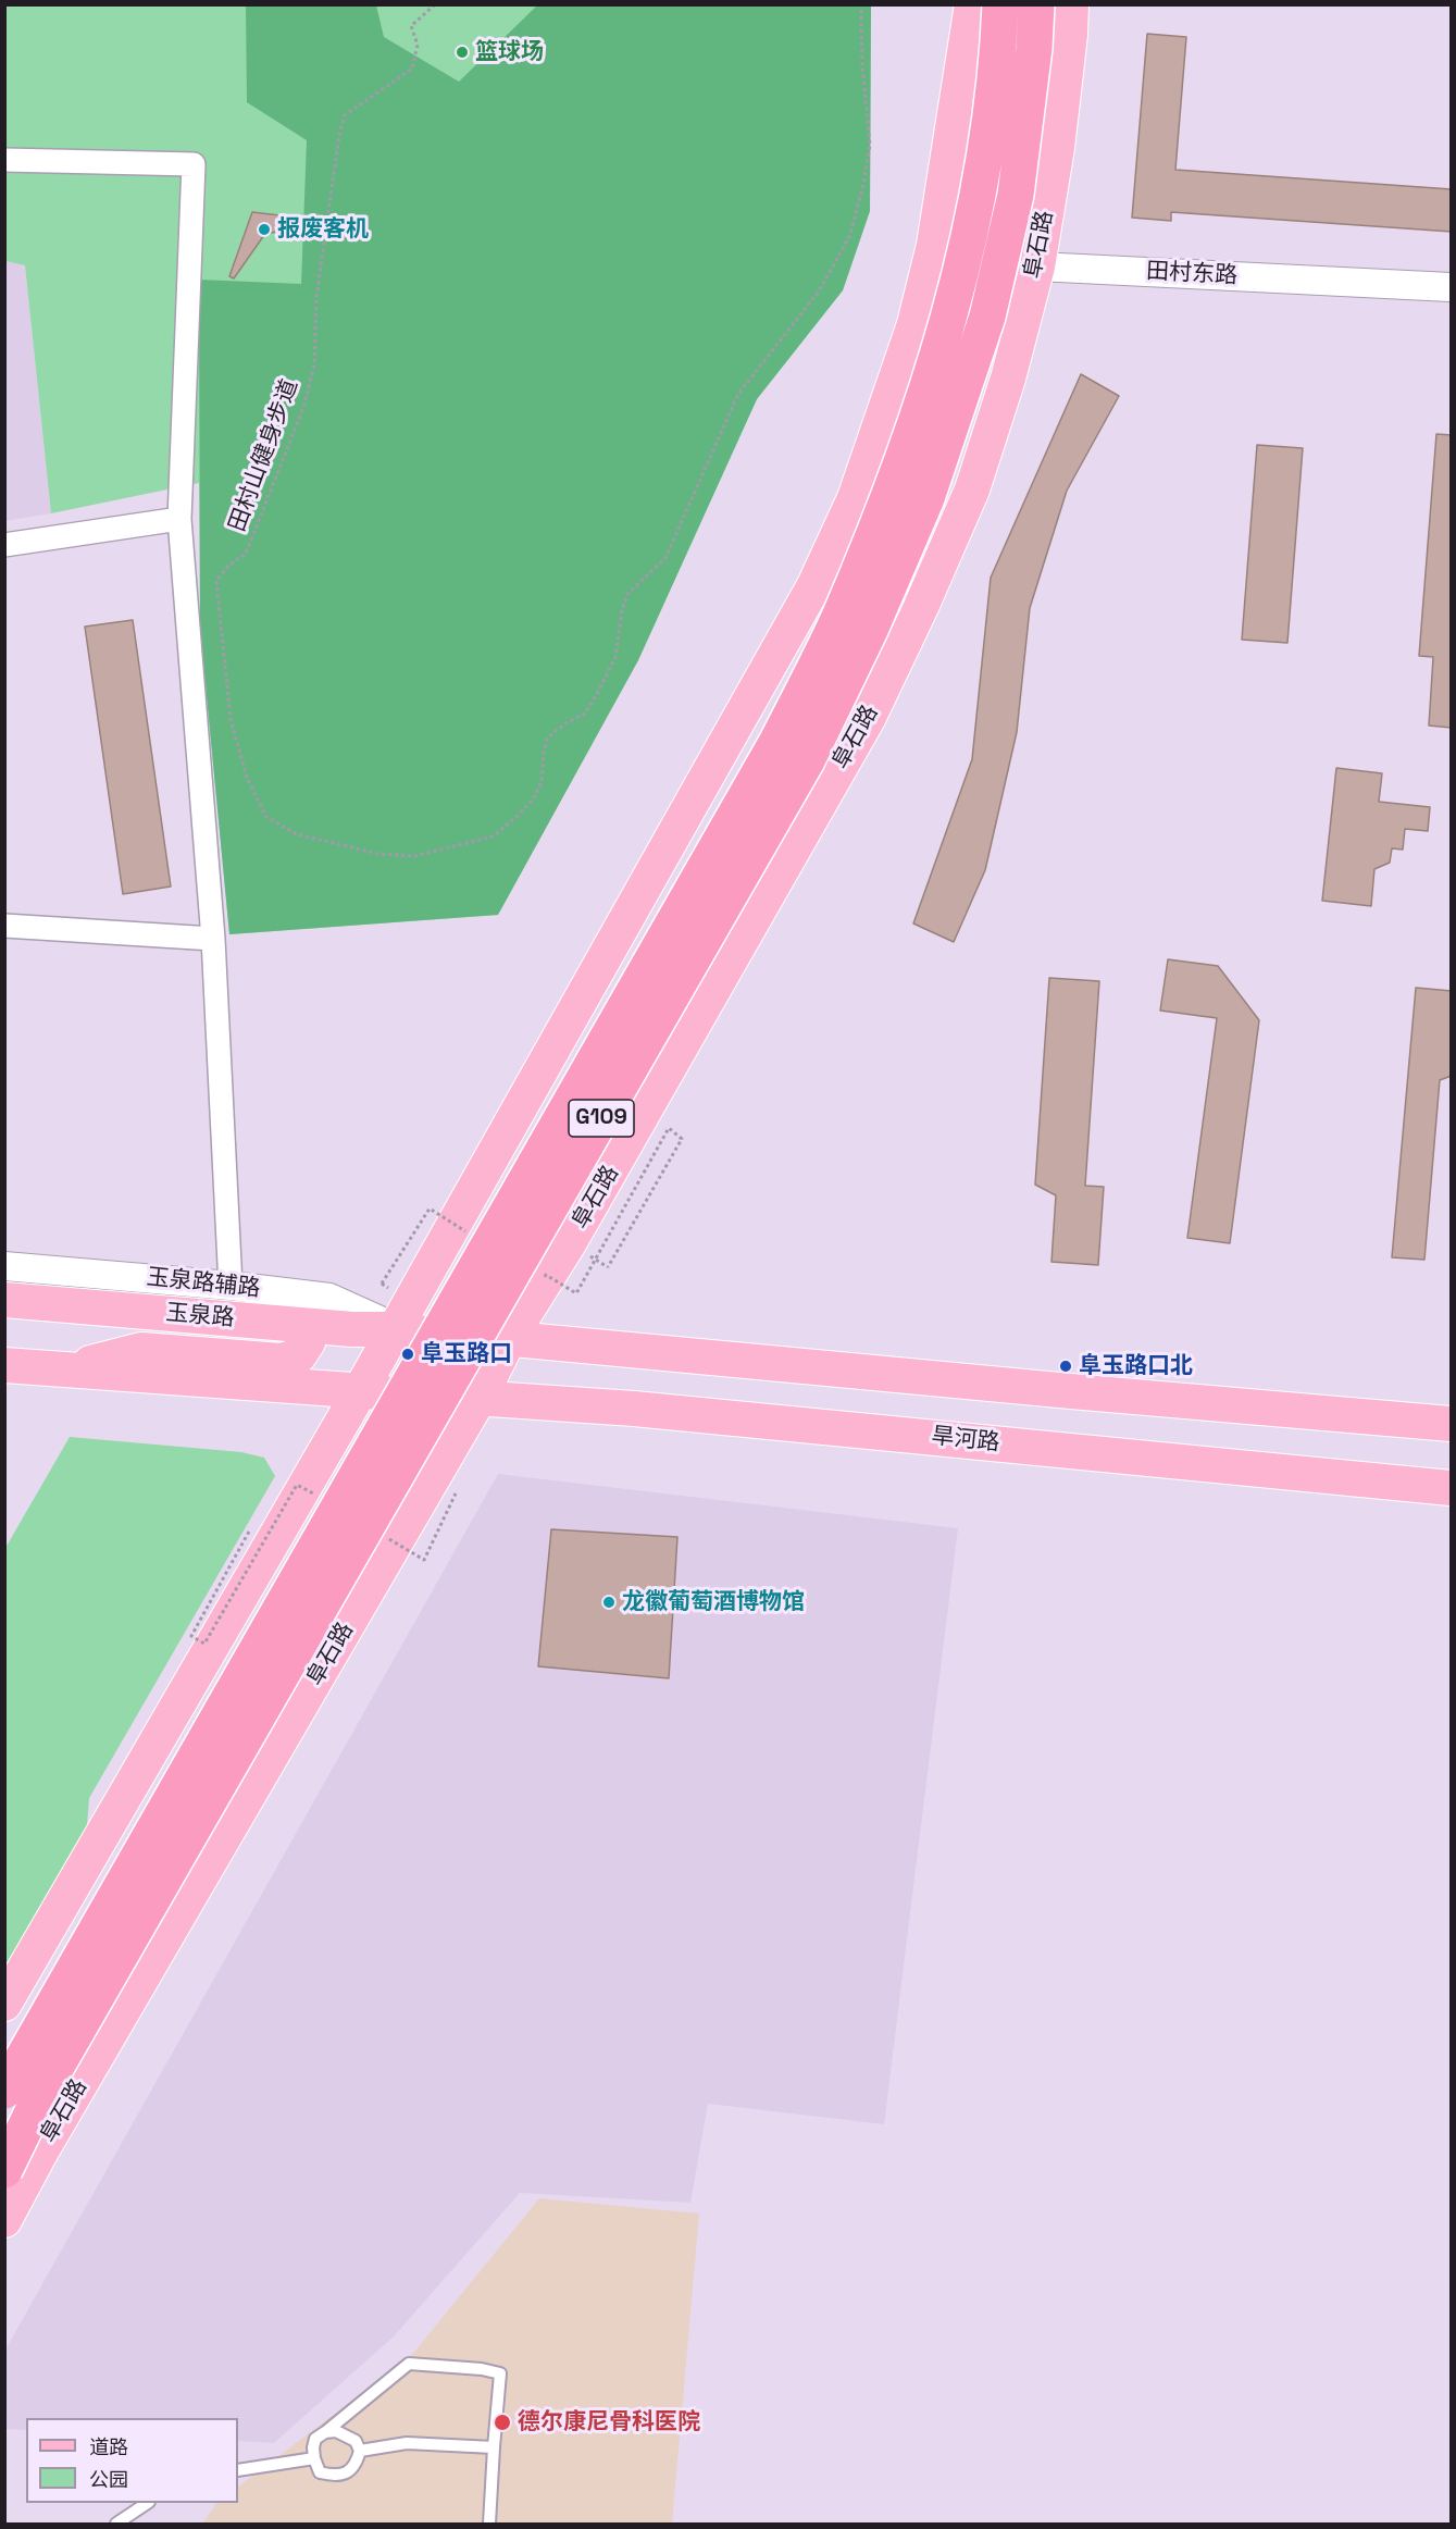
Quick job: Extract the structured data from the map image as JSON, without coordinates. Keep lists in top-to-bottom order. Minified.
{"streets":{"highway":["阜石路","G109"],"main road":["玉泉路","旱河路"],"street":["田村东路","玉泉路辅路"],"path":["田村山健身步道"]},"crossings":[["阜石路","田村东路"],["阜石路","玉泉路"],["阜石路","旱河路"],["玉泉路辅路","玉泉路"]],"places":["篮球场","报废客机","阜玉路口","阜玉路口北","龙徽葡萄酒博物馆","德尔康尼骨科医院"],"legend":["道路","公园"]}
